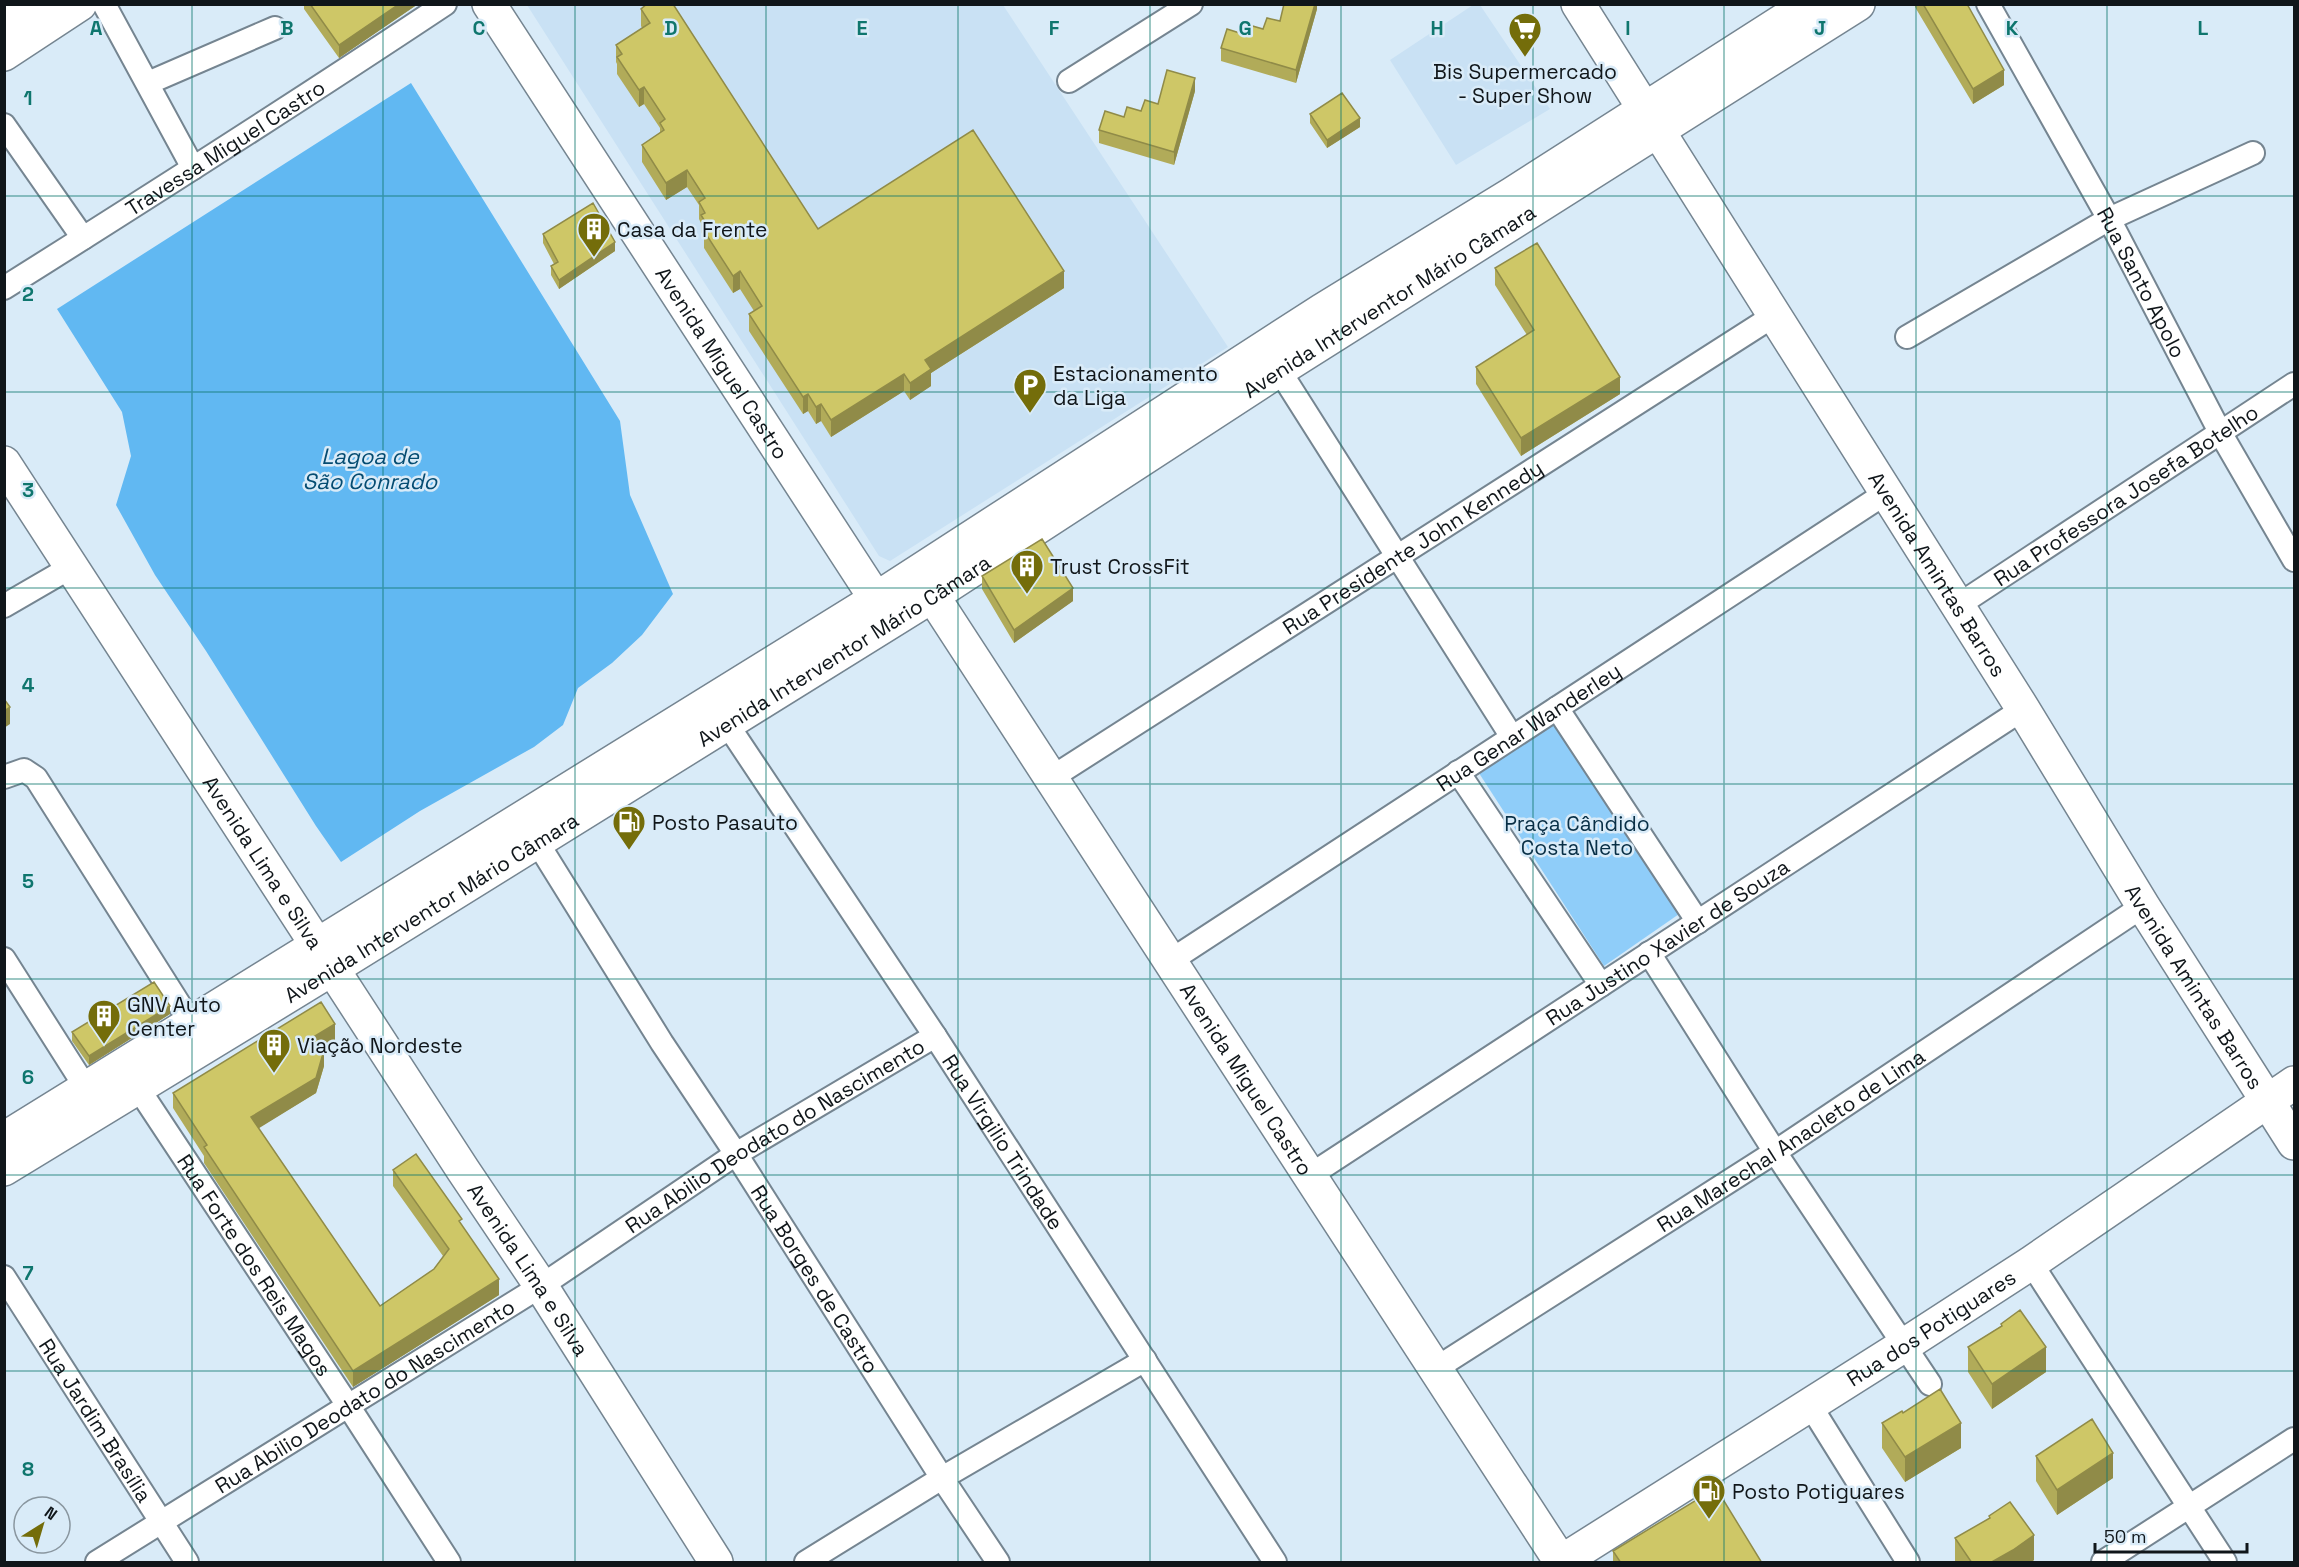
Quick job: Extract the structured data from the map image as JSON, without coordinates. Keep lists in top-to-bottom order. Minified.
{"streets":{"main road":["Avenida Interventor Mário Câmara","Avenida Miguel Castro","Avenida Amintas Barros","Avenida Lima e Silva","Rua dos Potiguares"],"street":["Travessa Miguel Castro","Rua Santo Apolo","Rua Professora Josefa Botelho","Rua Presidente John Kennedy","Rua Genar Wanderley","Rua Justino Xavier de Souza","Rua Abilio Deodato do Nascimento","Rua Marechal Anacleto de Lima","Rua Virgilio Trindade","Rua Forte dos Reis Magos","Rua Borges de Castro","Rua Jardim Brasília"]},"crossings":[["Rua Santo Apolo","Rua Professora Josefa Botelho"],["Avenida Interventor Mário Câmara","Avenida Miguel Castro"],["Avenida Interventor Mário Câmara","Avenida Amintas Barros"],["Avenida Interventor Mário Câmara","Avenida Lima e Silva"],["Avenida Interventor Mário Câmara","Rua Virgilio Trindade"],["Avenida Interventor Mário Câmara","Rua Forte dos Reis Magos"],["Avenida Interventor Mário Câmara","Rua Borges de Castro"],["Avenida Miguel Castro","Rua Presidente John Kennedy"],["Avenida Miguel Castro","Rua Genar Wanderley"],["Avenida Miguel Castro","Rua Justino Xavier de Souza"],["Avenida Miguel Castro","Rua Marechal Anacleto de Lima"],["Avenida Miguel Castro","Rua dos Potiguares"],["Rua Professora Josefa Botelho","Avenida Amintas Barros"],["Rua Presidente John Kennedy","Avenida Amintas Barros"],["Avenida Amintas Barros","Rua Genar Wanderley"],["Avenida Amintas Barros","Rua Justino Xavier de Souza"],["Avenida Amintas Barros","Rua Marechal Anacleto de Lima"],["Avenida Amintas Barros","Rua dos Potiguares"],["Avenida Lima e Silva","Rua Abilio Deodato do Nascimento"],["Rua Abilio Deodato do Nascimento","Rua Virgilio Trindade"],["Rua Abilio Deodato do Nascimento","Rua Forte dos Reis Magos"],["Rua Abilio Deodato do Nascimento","Rua Borges de Castro"],["Rua Abilio Deodato do Nascimento","Rua Jardim Brasília"]],"water":["Lagoa de São Conrado"],"parks":["Praça Cândido Costa Neto"],"places":{"supermarket":["Bis Supermercado - Super Show"],"building":["Casa da Frente","Trust CrossFit","GNV Auto Center","Viação Nordeste"],"parking":["Estacionamento da Liga"],"fuel station":["Posto Pasauto","Posto Potiguares"]},"scale_bar":"50 m","north":"top right","grid":{"columns":["A","B","C","D","E","F","G","H","I","J","K","L"],"rows":["1","2","3","4","5","6","7","8"]}}
